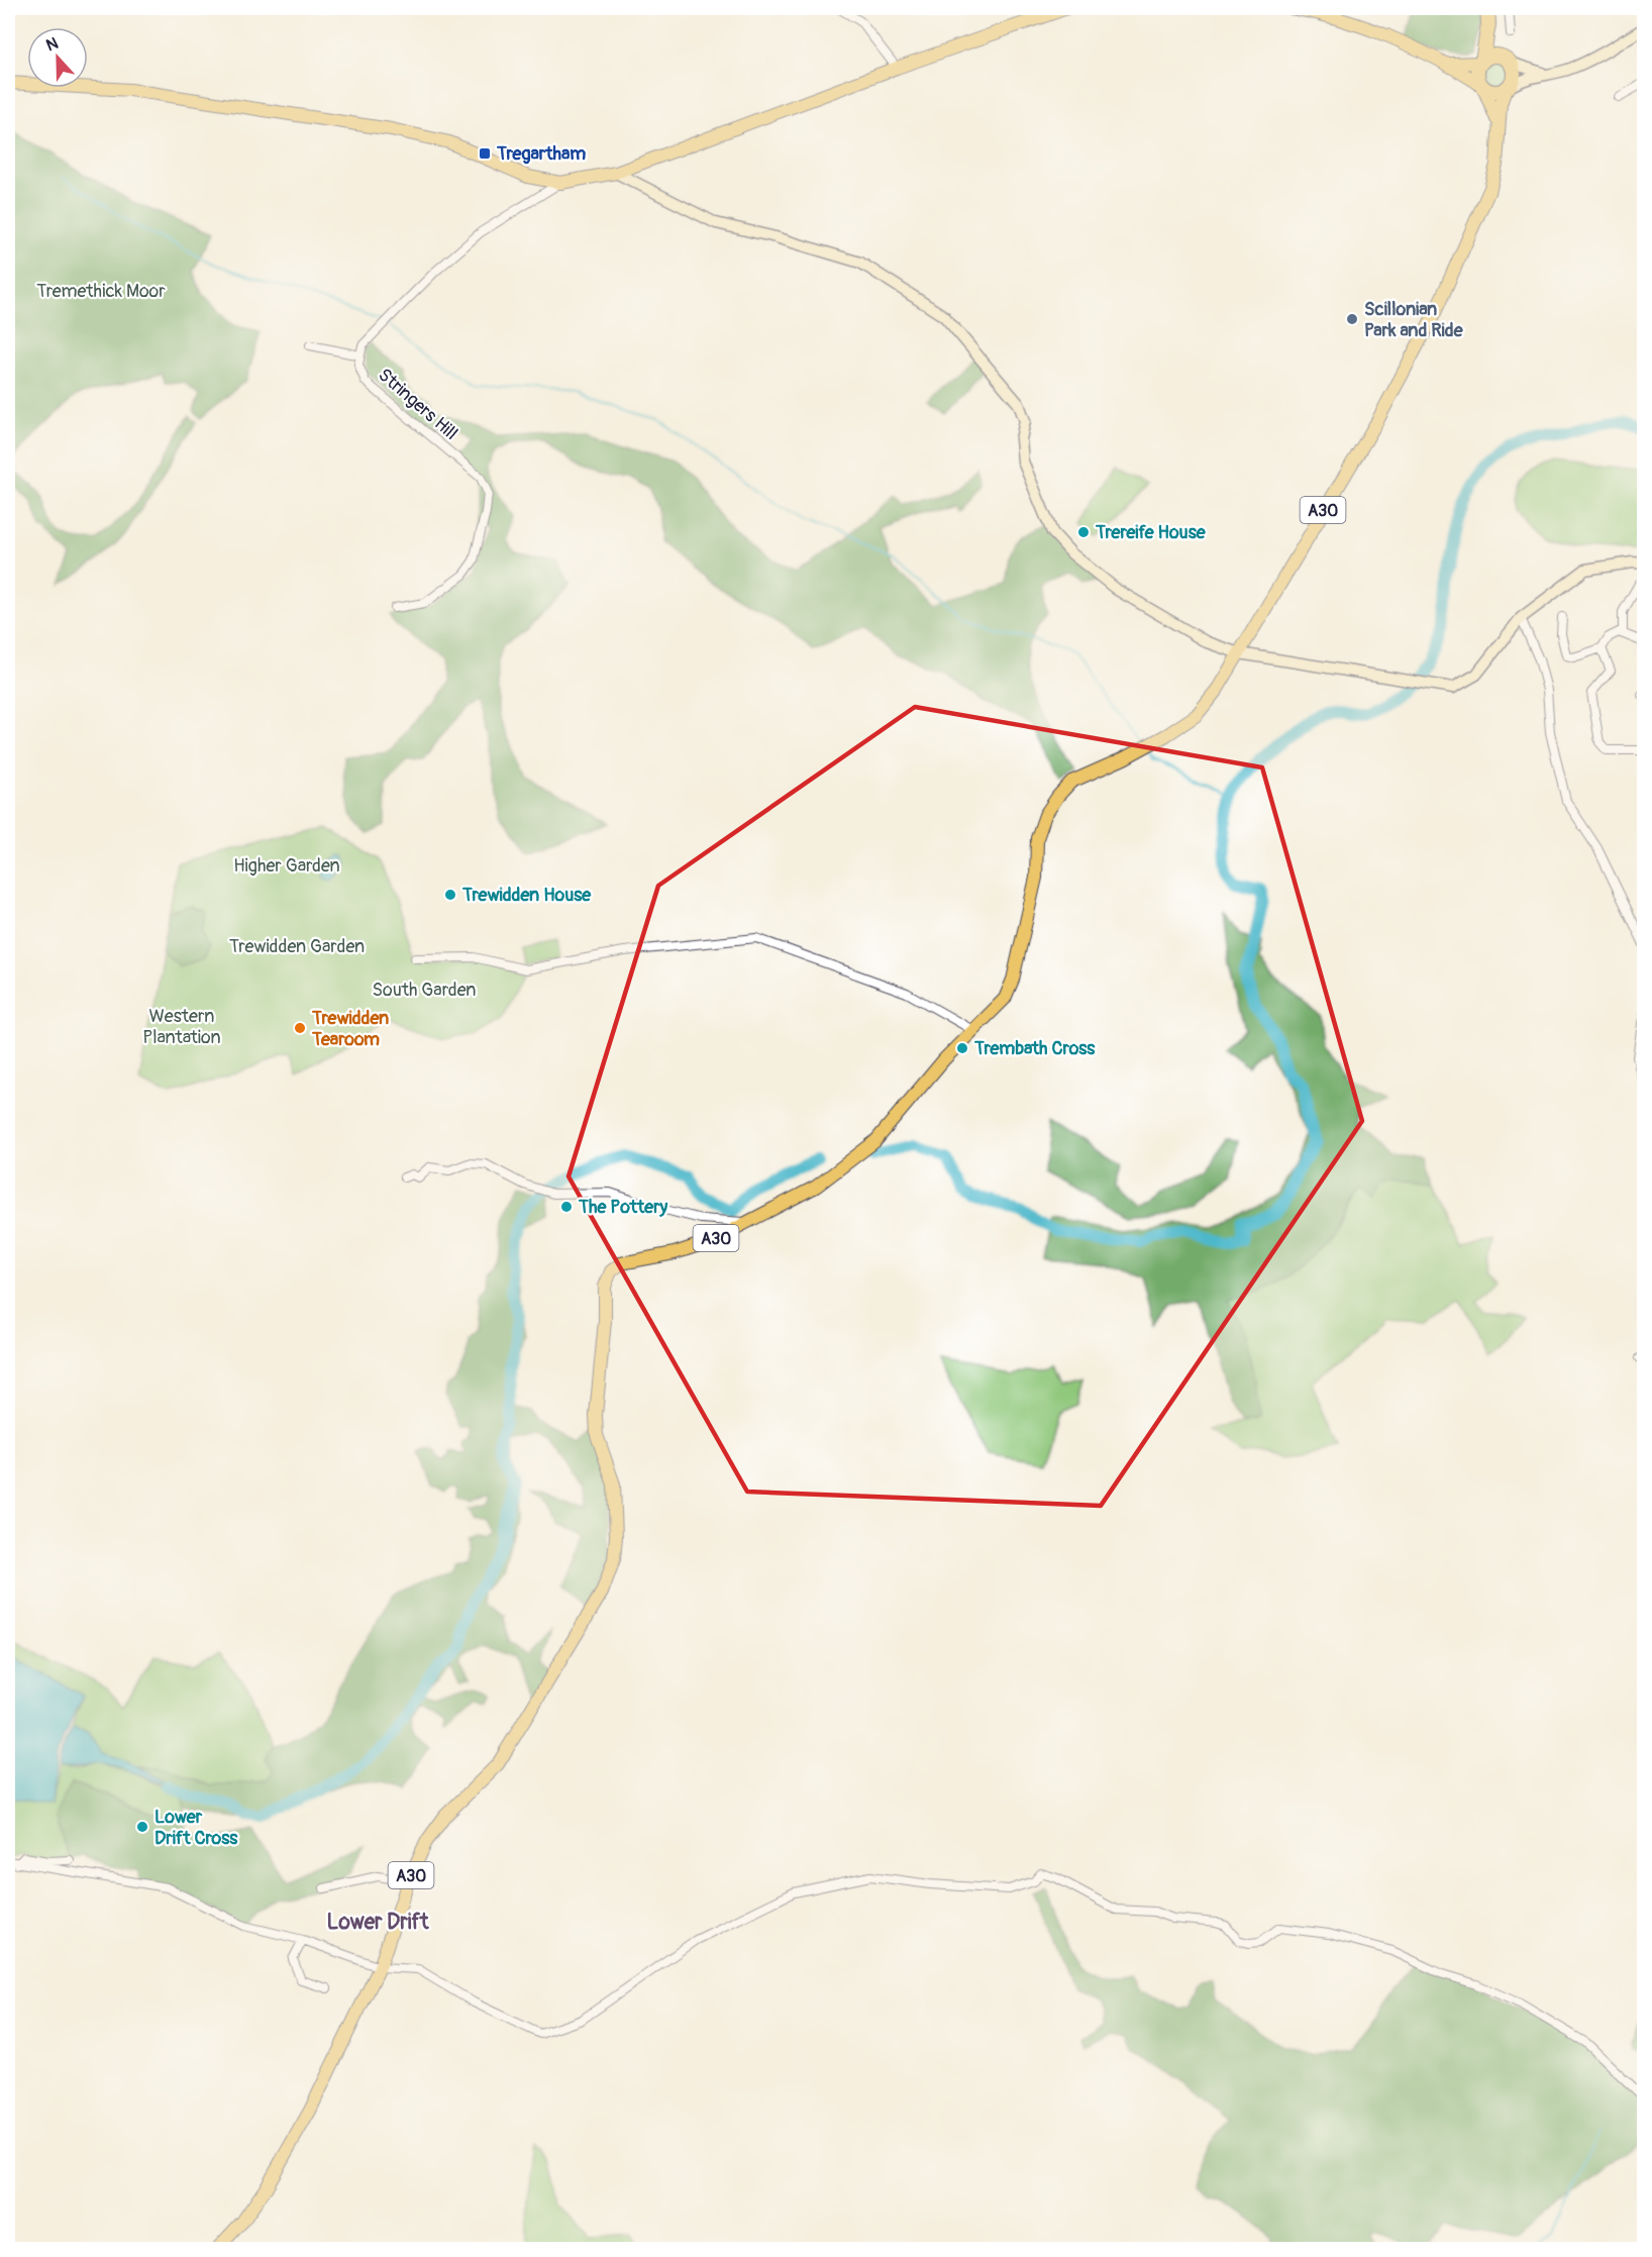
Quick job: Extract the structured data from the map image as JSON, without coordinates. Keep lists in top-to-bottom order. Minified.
{"streets":{"main road":["A30"],"street":["Stringers Hill"]},"districts":["Lower Drift"],"parks":["Tremethick Moor","Higher Garden","Trewidden Garden","South Garden","Western Plantation"],"places":{"transit":["Tregartham"],"other":["Scillonian Park and Ride","Trereife House","Trewidden House","Trewidden Tearoom","Trembath Cross","The Pottery","Lower Drift Cross"]},"north":"top"}
